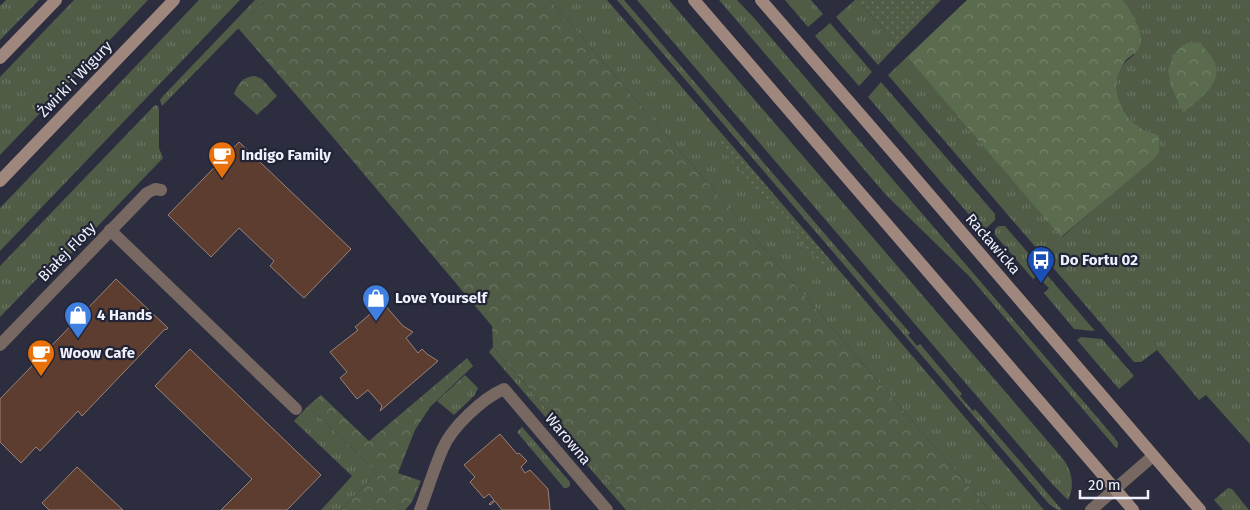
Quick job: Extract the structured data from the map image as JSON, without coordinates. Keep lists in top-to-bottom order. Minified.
{"streets":{"main road":["Żwirki i Wigury","Racławicka"],"street":["Białej Floty","Warowna"]},"places":{"cafe":["Indigo Family","Woow Cafe"],"bus stop":["Do Fortu 02"],"shop":["Love Yourself","4 Hands"]},"scale_bar":"20 m"}
